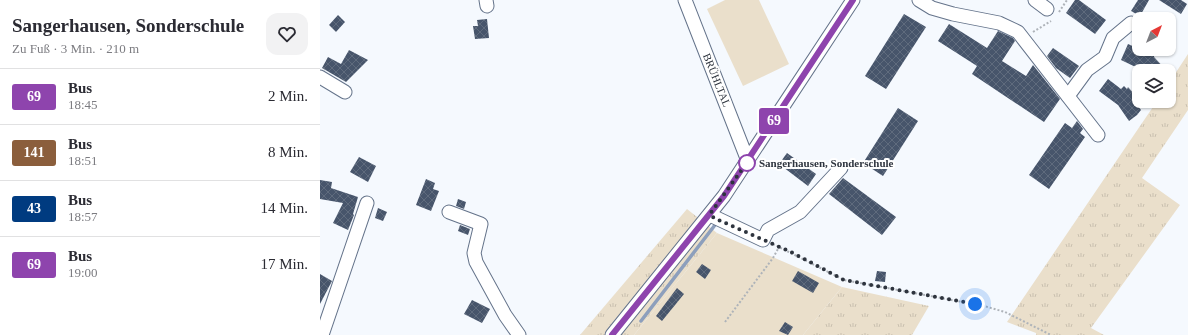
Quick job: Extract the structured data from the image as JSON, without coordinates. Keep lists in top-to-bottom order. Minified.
{"streets":{"street":["BRÜHLTAL"]},"places":["Sangerhausen, Sonderschule"],"lines":["bus line 69"],"north":"top right","page":{"heading":["Sangerhausen, Sonderschule","Zu Fuß · 3 Min. · 210 m"],"on_map":"69","list":[{"mark":"69","name":"Bus","note":"18:45","value":"2 Min."},{"mark":"141","name":"Bus","note":"18:51","value":"8 Min."},{"mark":"43","name":"Bus","note":"18:57","value":"14 Min."},{"mark":"69","name":"Bus","note":"19:00","value":"17 Min."}]}}
